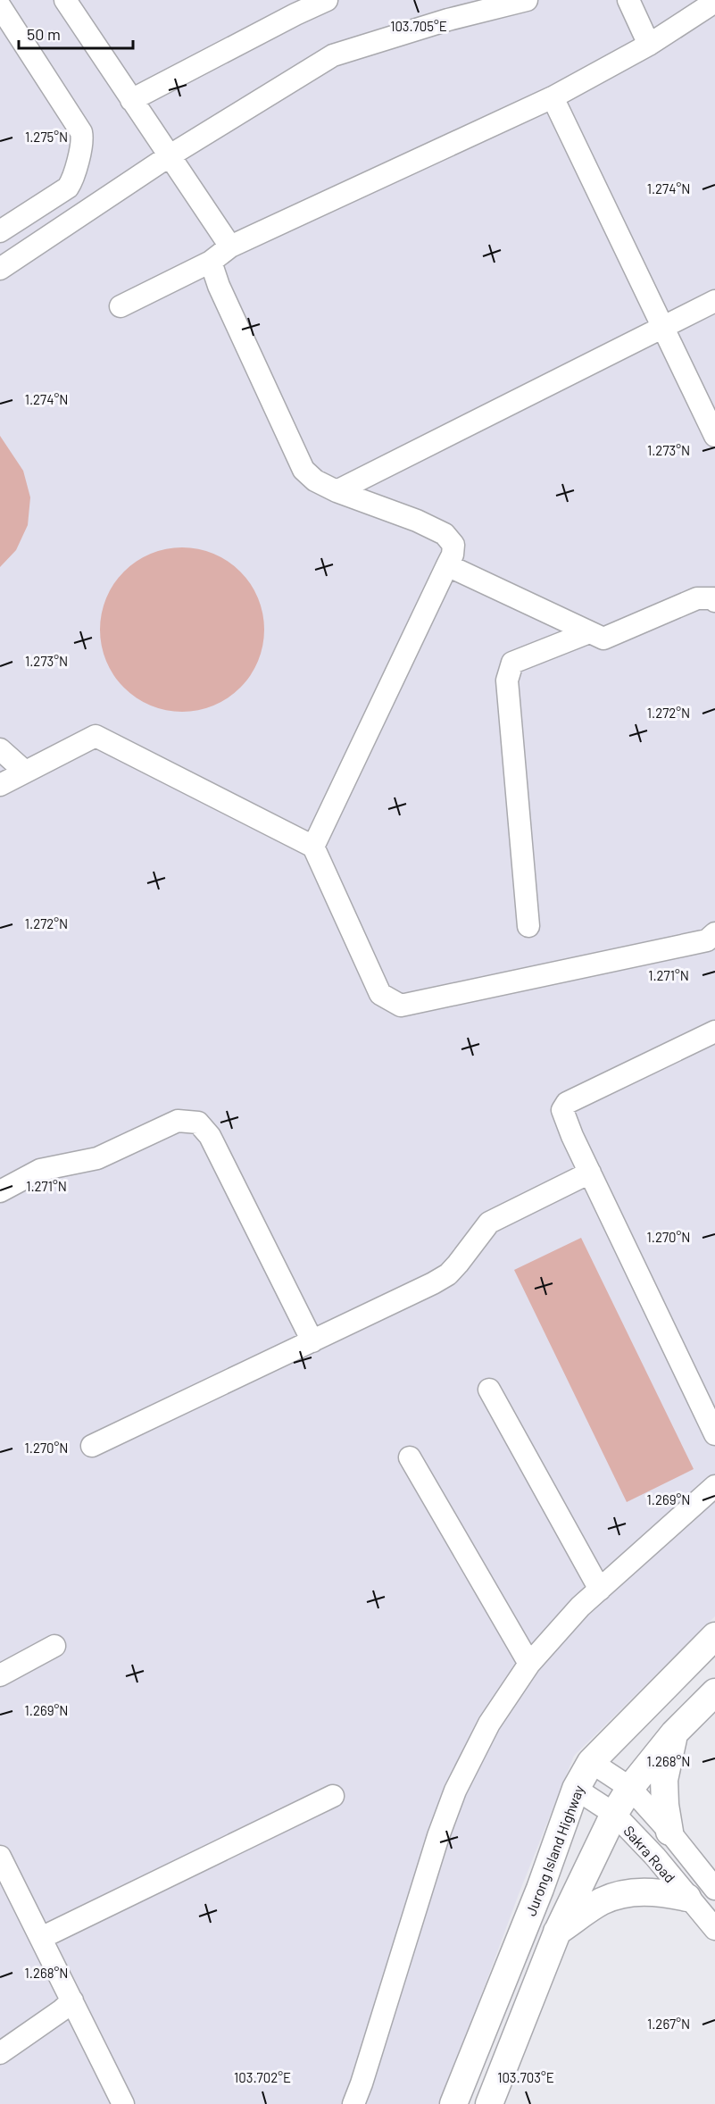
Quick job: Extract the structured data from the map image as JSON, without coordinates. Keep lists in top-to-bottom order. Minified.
{"streets":{"main road":["Jurong Island Highway"],"street":["Sakra Road"]},"crossings":[["Jurong Island Highway","Sakra Road"]],"scale_bar":"50 m","coordinates":["103.705°E","1.275°N","1.274°N","1.273°N","1.272°N","1.271°N","1.270°N","1.269°N","1.268°N","1.267°N","103.702°E","103.703°E"]}
